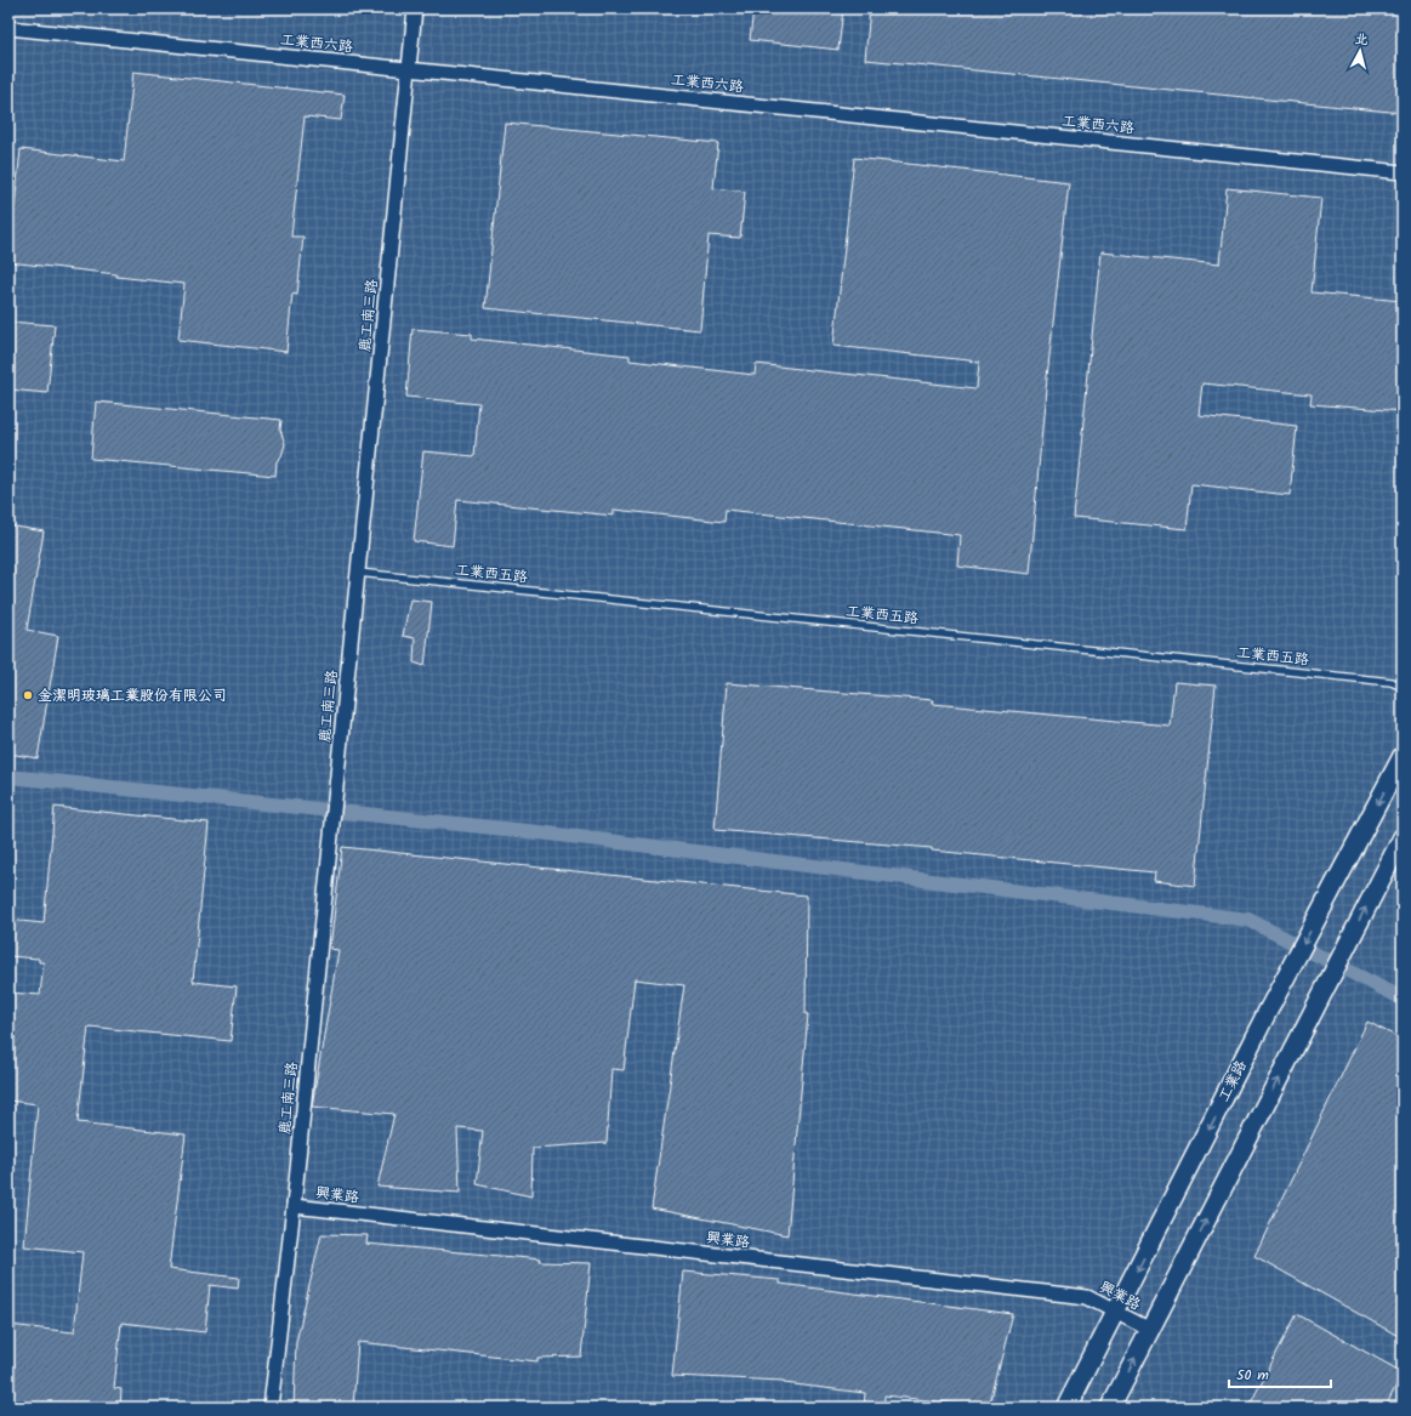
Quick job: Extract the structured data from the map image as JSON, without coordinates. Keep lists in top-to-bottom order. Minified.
{"streets":{"street":["工業西六路","鹿工南三路","工業路","興業路"],"lane":["工業西五路"]},"crossings":[["工業西六路","鹿工南三路"],["鹿工南三路","工業西五路"],["鹿工南三路","興業路"],["工業路","興業路"]],"places":["金潔明玻璃工業股份有限公司"],"scale_bar":"50 m","north":"top"}
